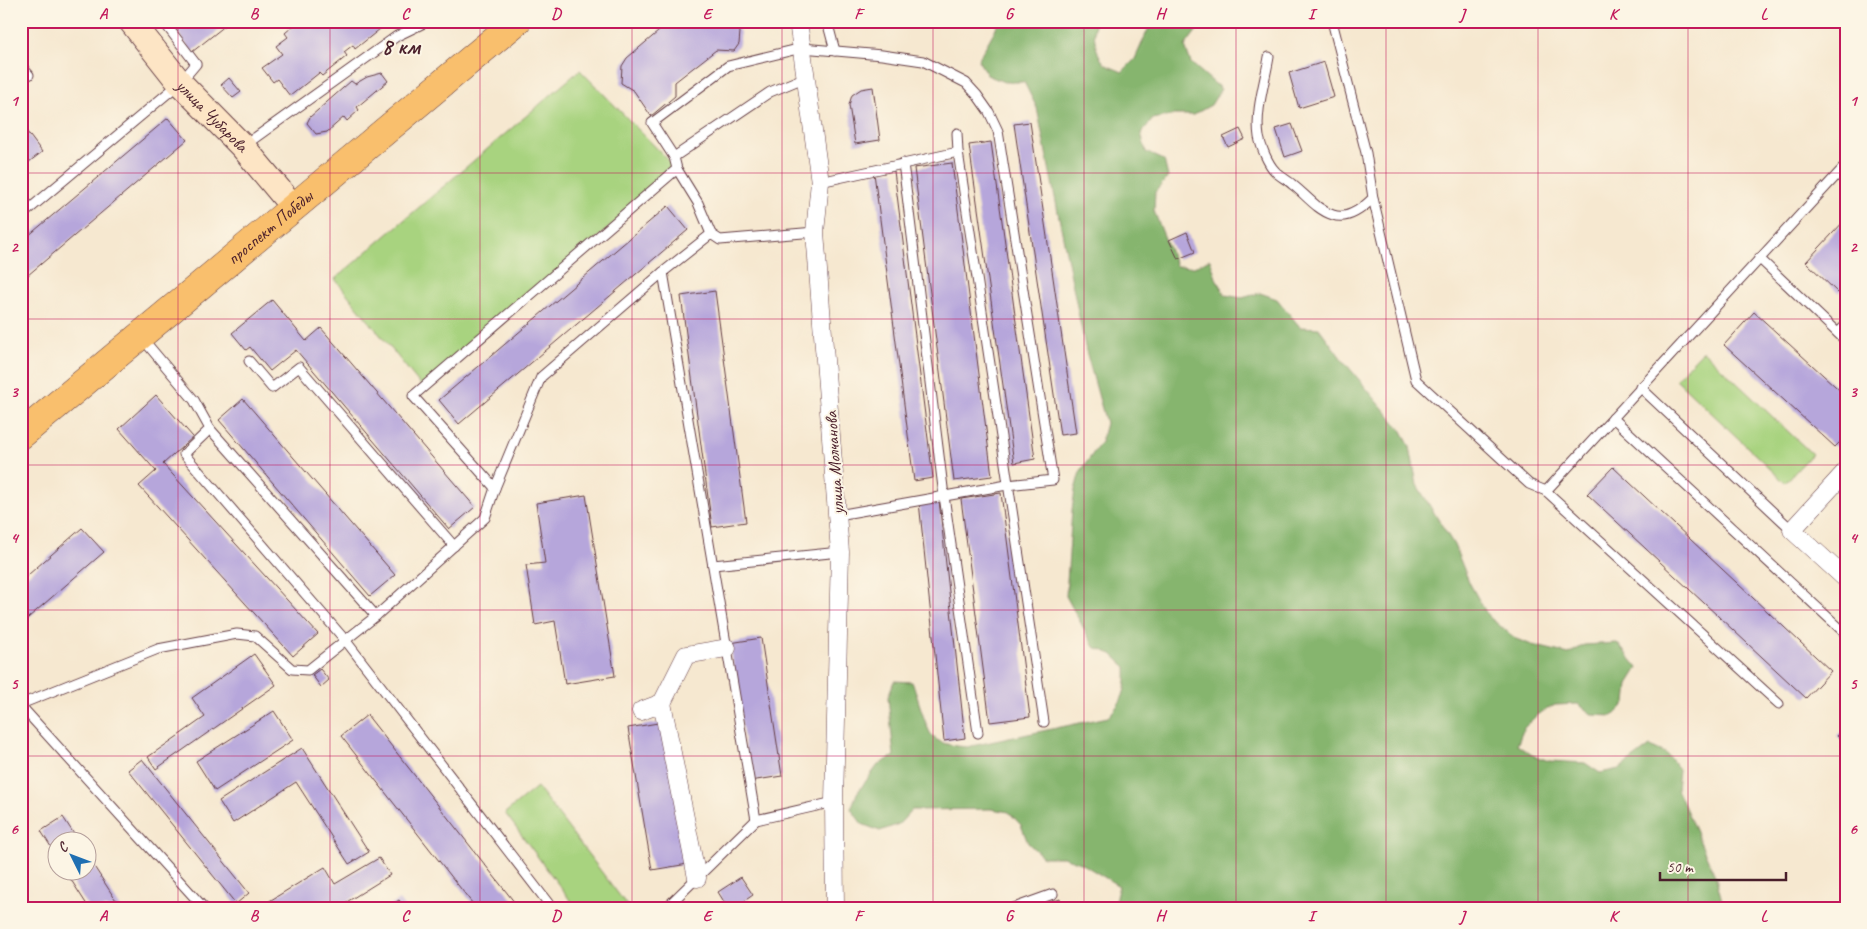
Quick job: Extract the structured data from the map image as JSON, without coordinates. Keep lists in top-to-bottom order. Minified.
{"streets":{"main road":["проспект Победы"],"street":["улица Чубарова","улица Молчанова"]},"crossings":[["улица Чубарова","проспект Победы"]],"districts":["8 км"],"scale_bar":"50 m","north":"top left","grid":{"columns":["A","B","C","D","E","F","G","H","I","J","K","L"],"rows":["1","2","3","4","5","6"]}}
